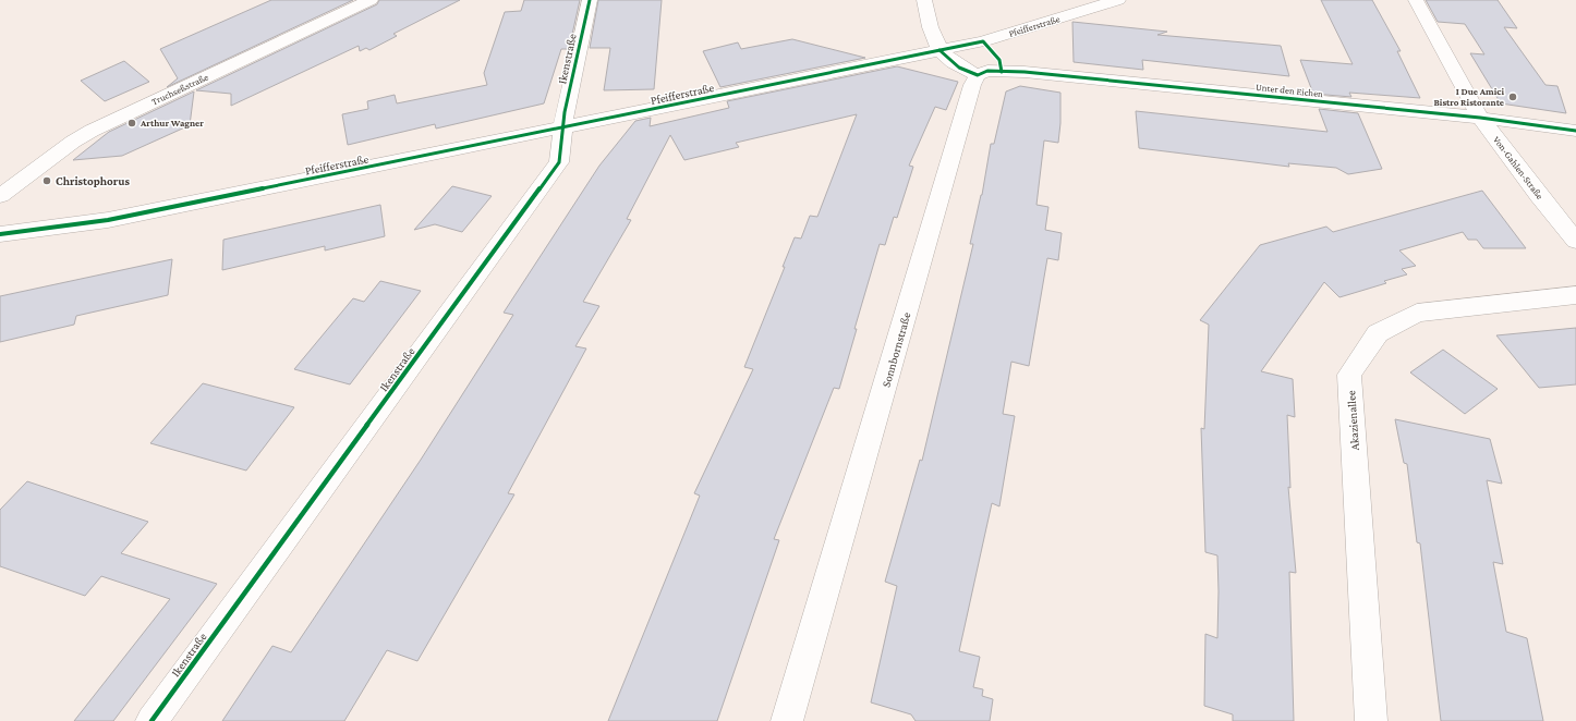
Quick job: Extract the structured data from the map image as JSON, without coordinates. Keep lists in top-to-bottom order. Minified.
{"streets":{"street":["Pfeifferstraße","Ikenstraße","Truchseßstraße","Unter den Eichen","Von-Gahlen-Straße","Sonnbornstraße","Akazienallee"]},"crossings":[["Pfeifferstraße","Ikenstraße"],["Unter den Eichen","Von-Gahlen-Straße"],["Unter den Eichen","Sonnbornstraße"]],"places":["I Due Amici Bistro Ristorante","Arthur Wagner","Christophorus"]}
